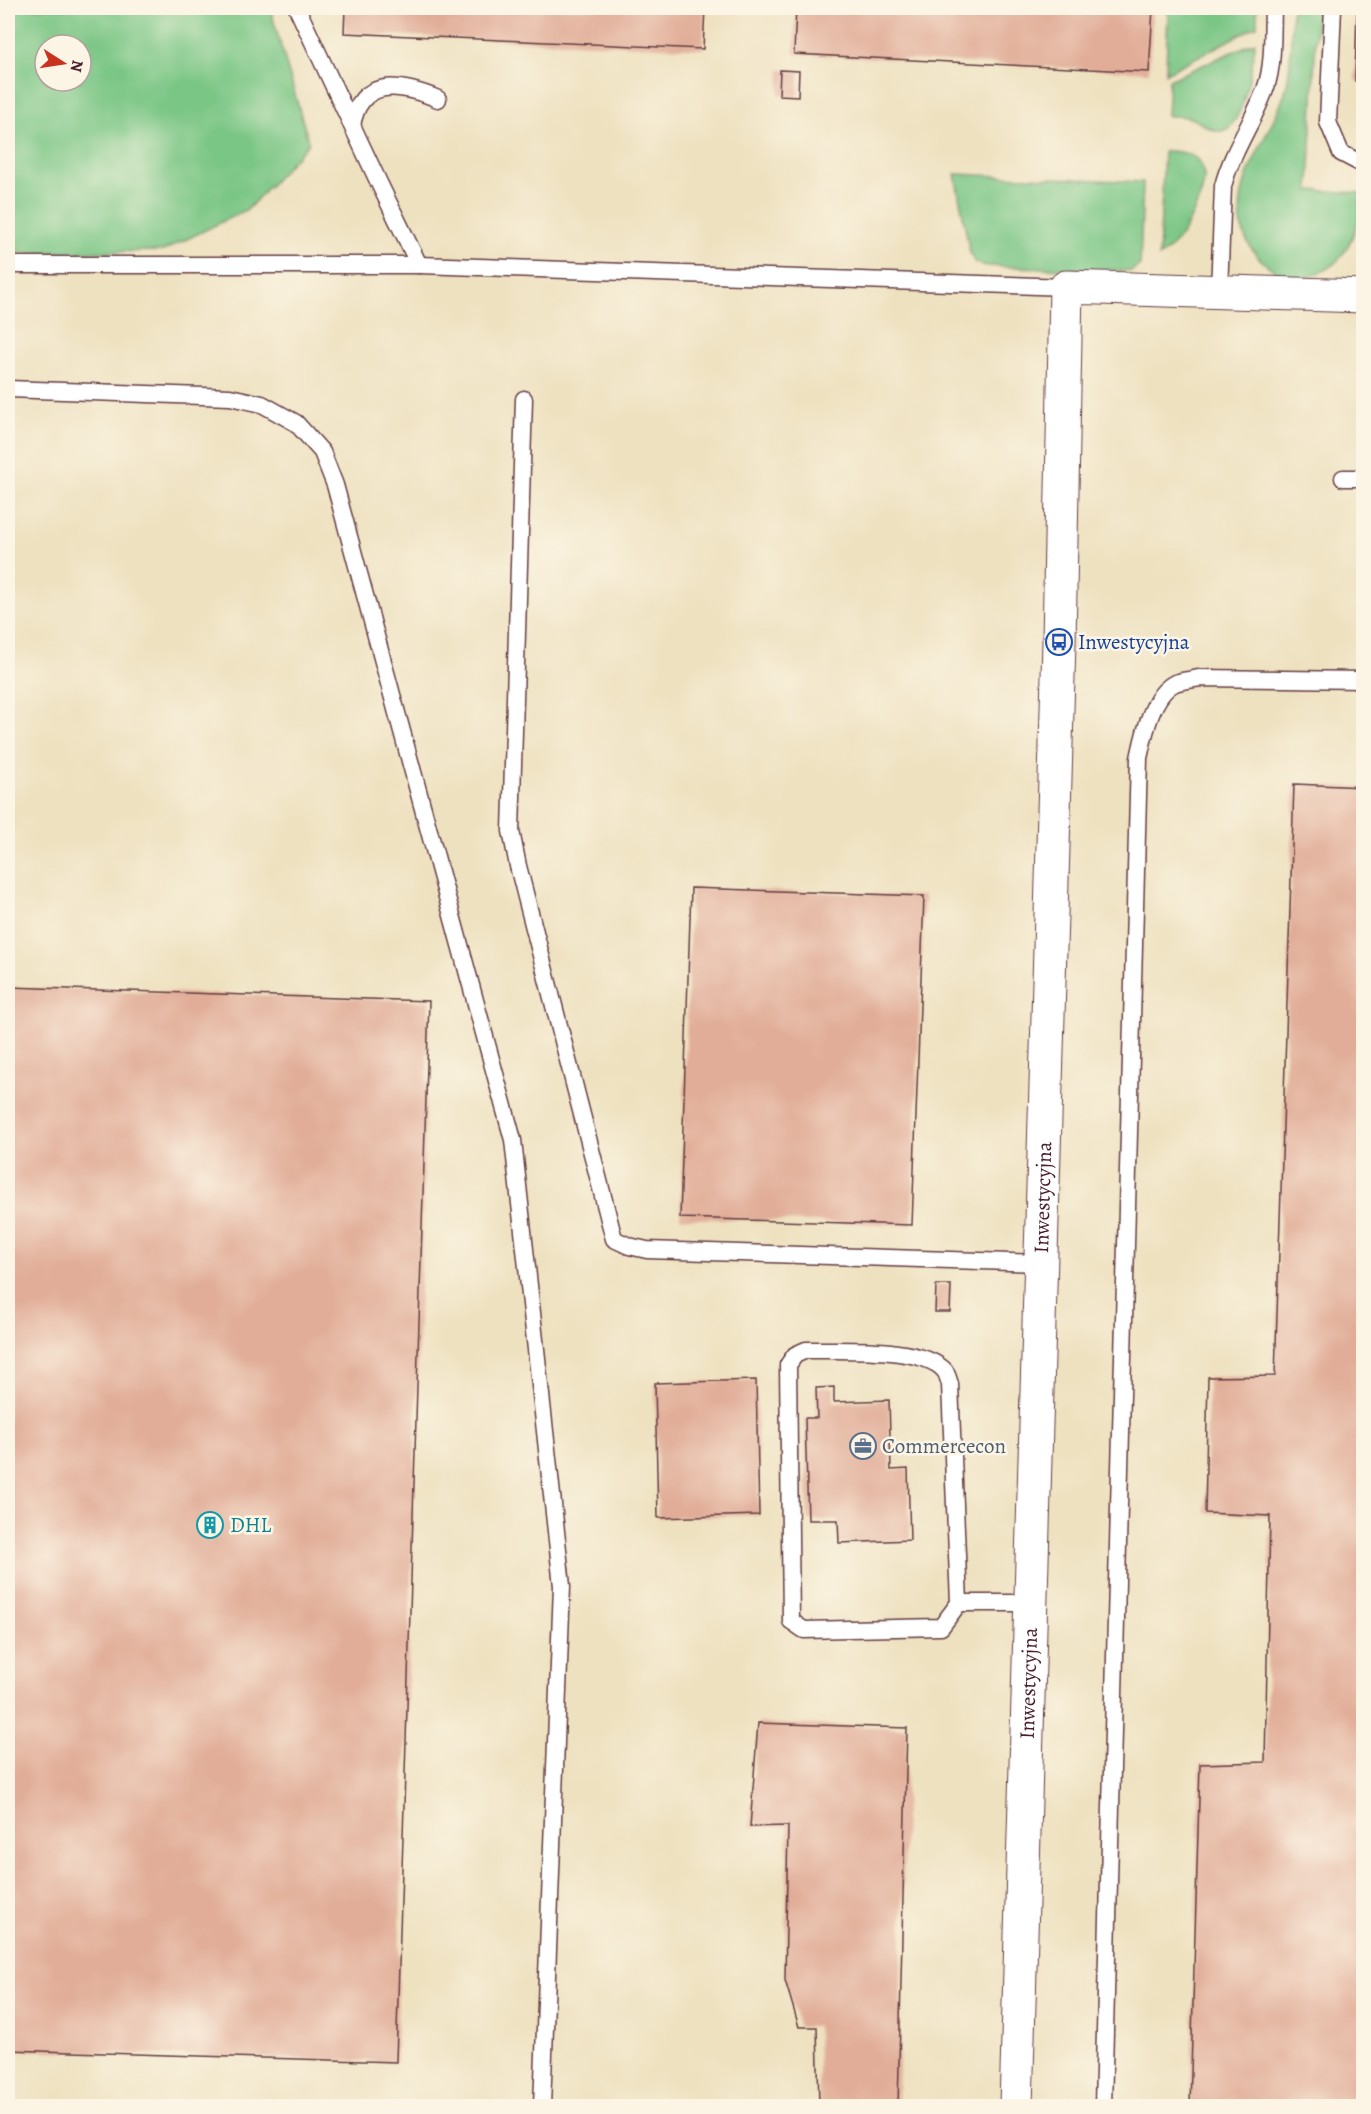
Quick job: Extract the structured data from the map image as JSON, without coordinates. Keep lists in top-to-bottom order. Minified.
{"streets":{"street":["Inwestycyjna"]},"places":{"bus stop":["Inwestycyjna"],"office":["Commercecon"],"building":["DHL"]},"north":"right"}
